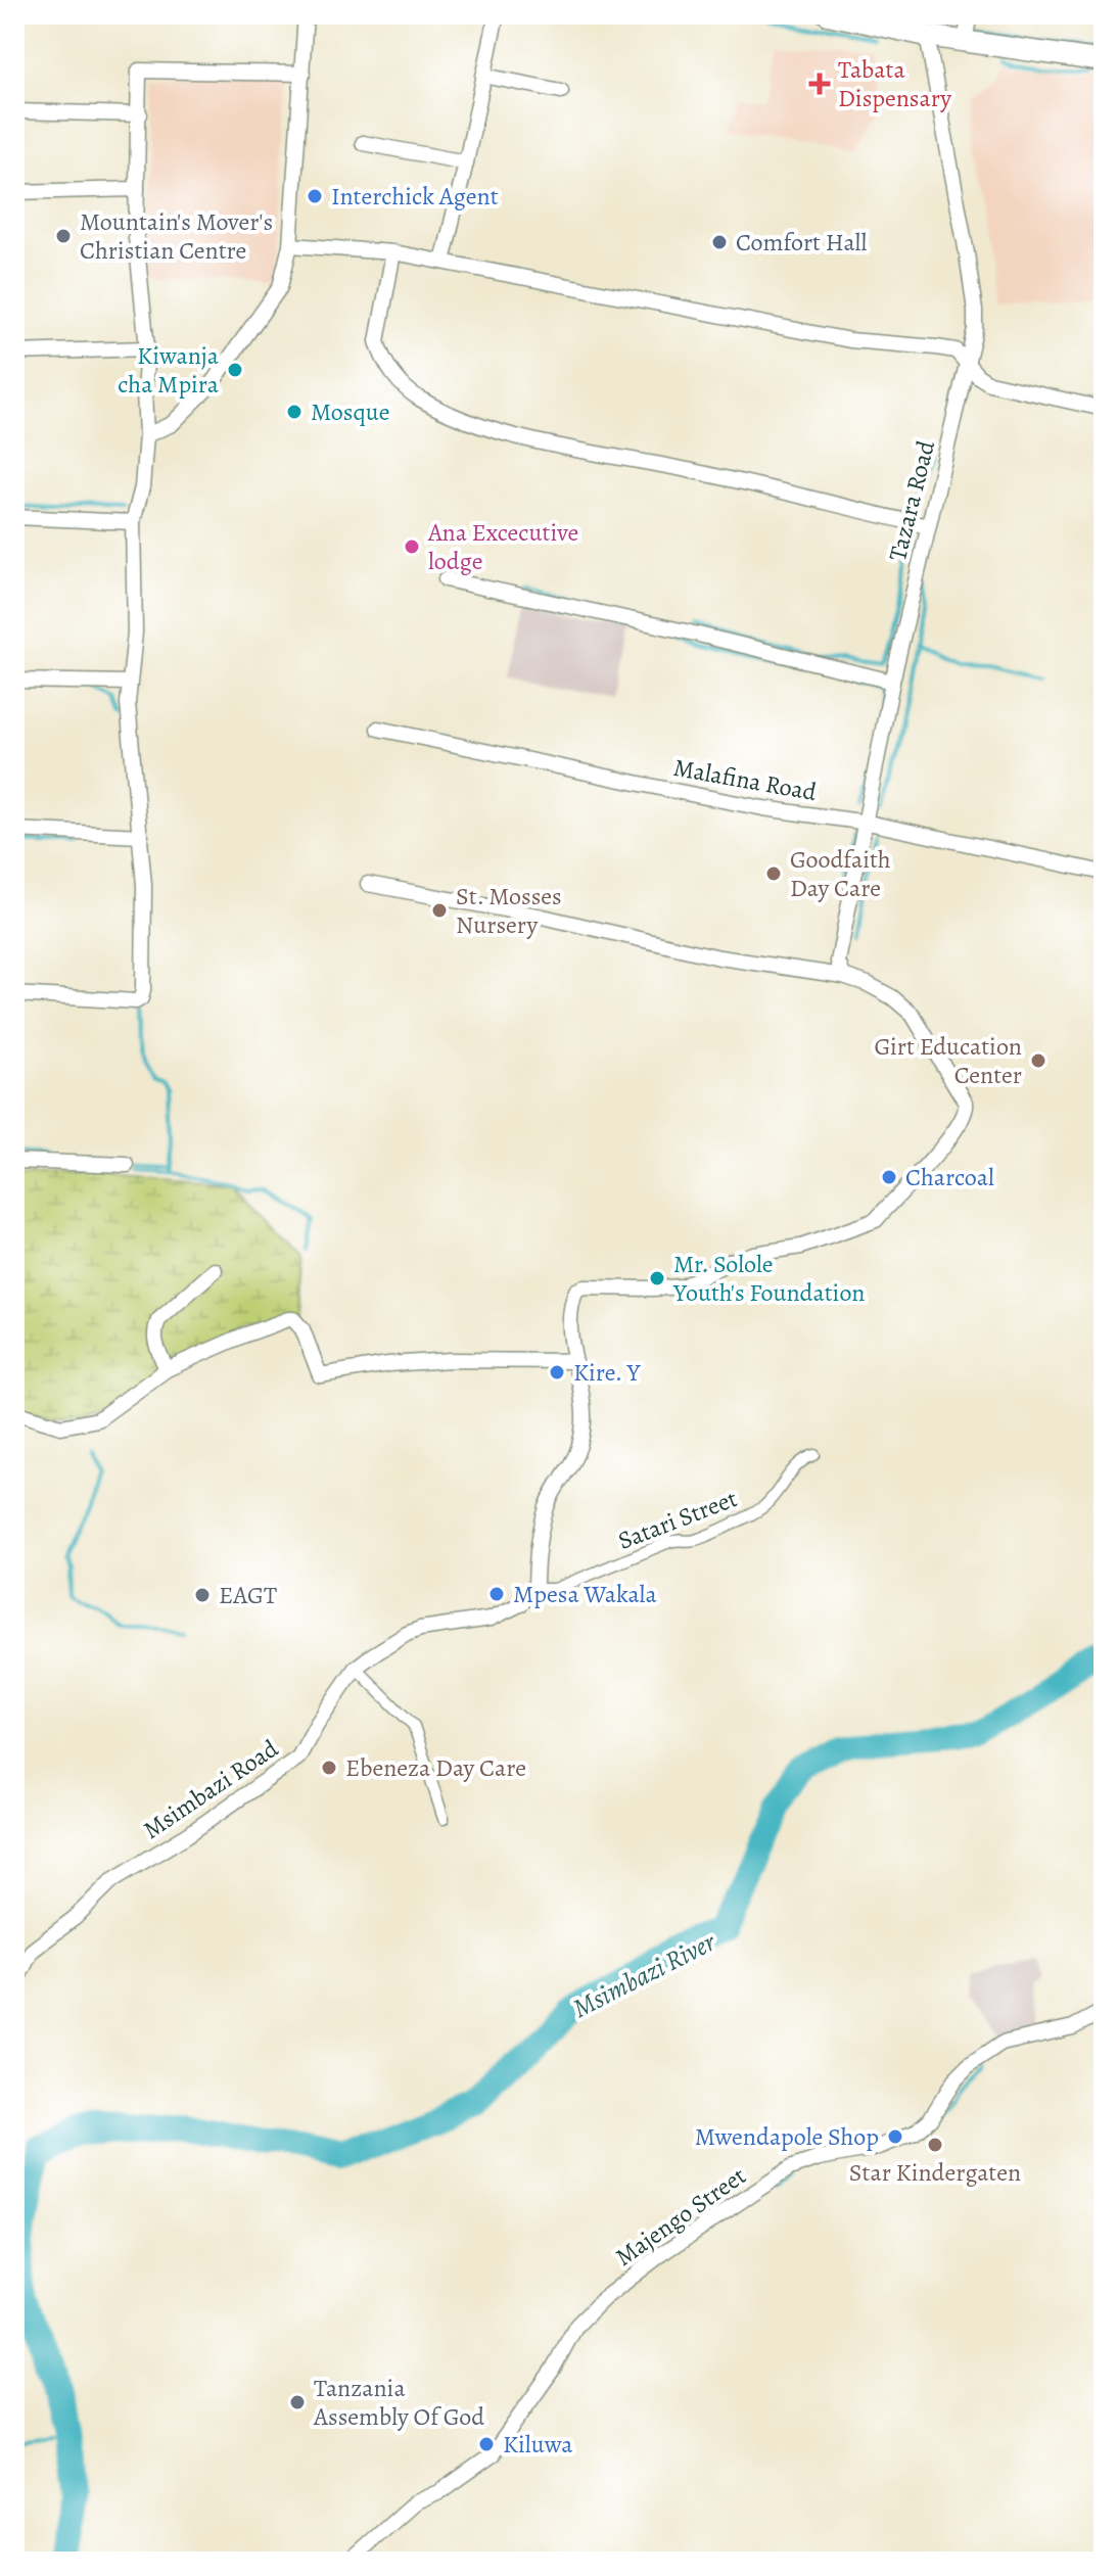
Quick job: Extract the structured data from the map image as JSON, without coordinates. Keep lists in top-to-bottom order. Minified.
{"streets":{"street":["Tazara Road","Malafina Road","Satari Street","Msimbazi Road","Majengo Street"]},"crossings":[["Tazara Road","Malafina Road"],["Satari Street","Msimbazi Road"]],"water":["Msimbazi River"],"places":{"health":["Tabata Dispensary"],"other":["Interchick Agent","Mountain's Mover's Christian Centre","Comfort Hall","Kiwanja cha Mpira","Mosque","Ana Excecutive lodge","Goodfaith Day Care","St. Mosses Nursery","Girt Education Center","Charcoal","Mr. Solole Youth's Foundation","Kire. Y","Mpesa Wakala","EAGT","Ebeneza Day Care","Mwendapole Shop","Star Kindergaten","Tanzania Assembly Of God","Kiluwa"]}}
